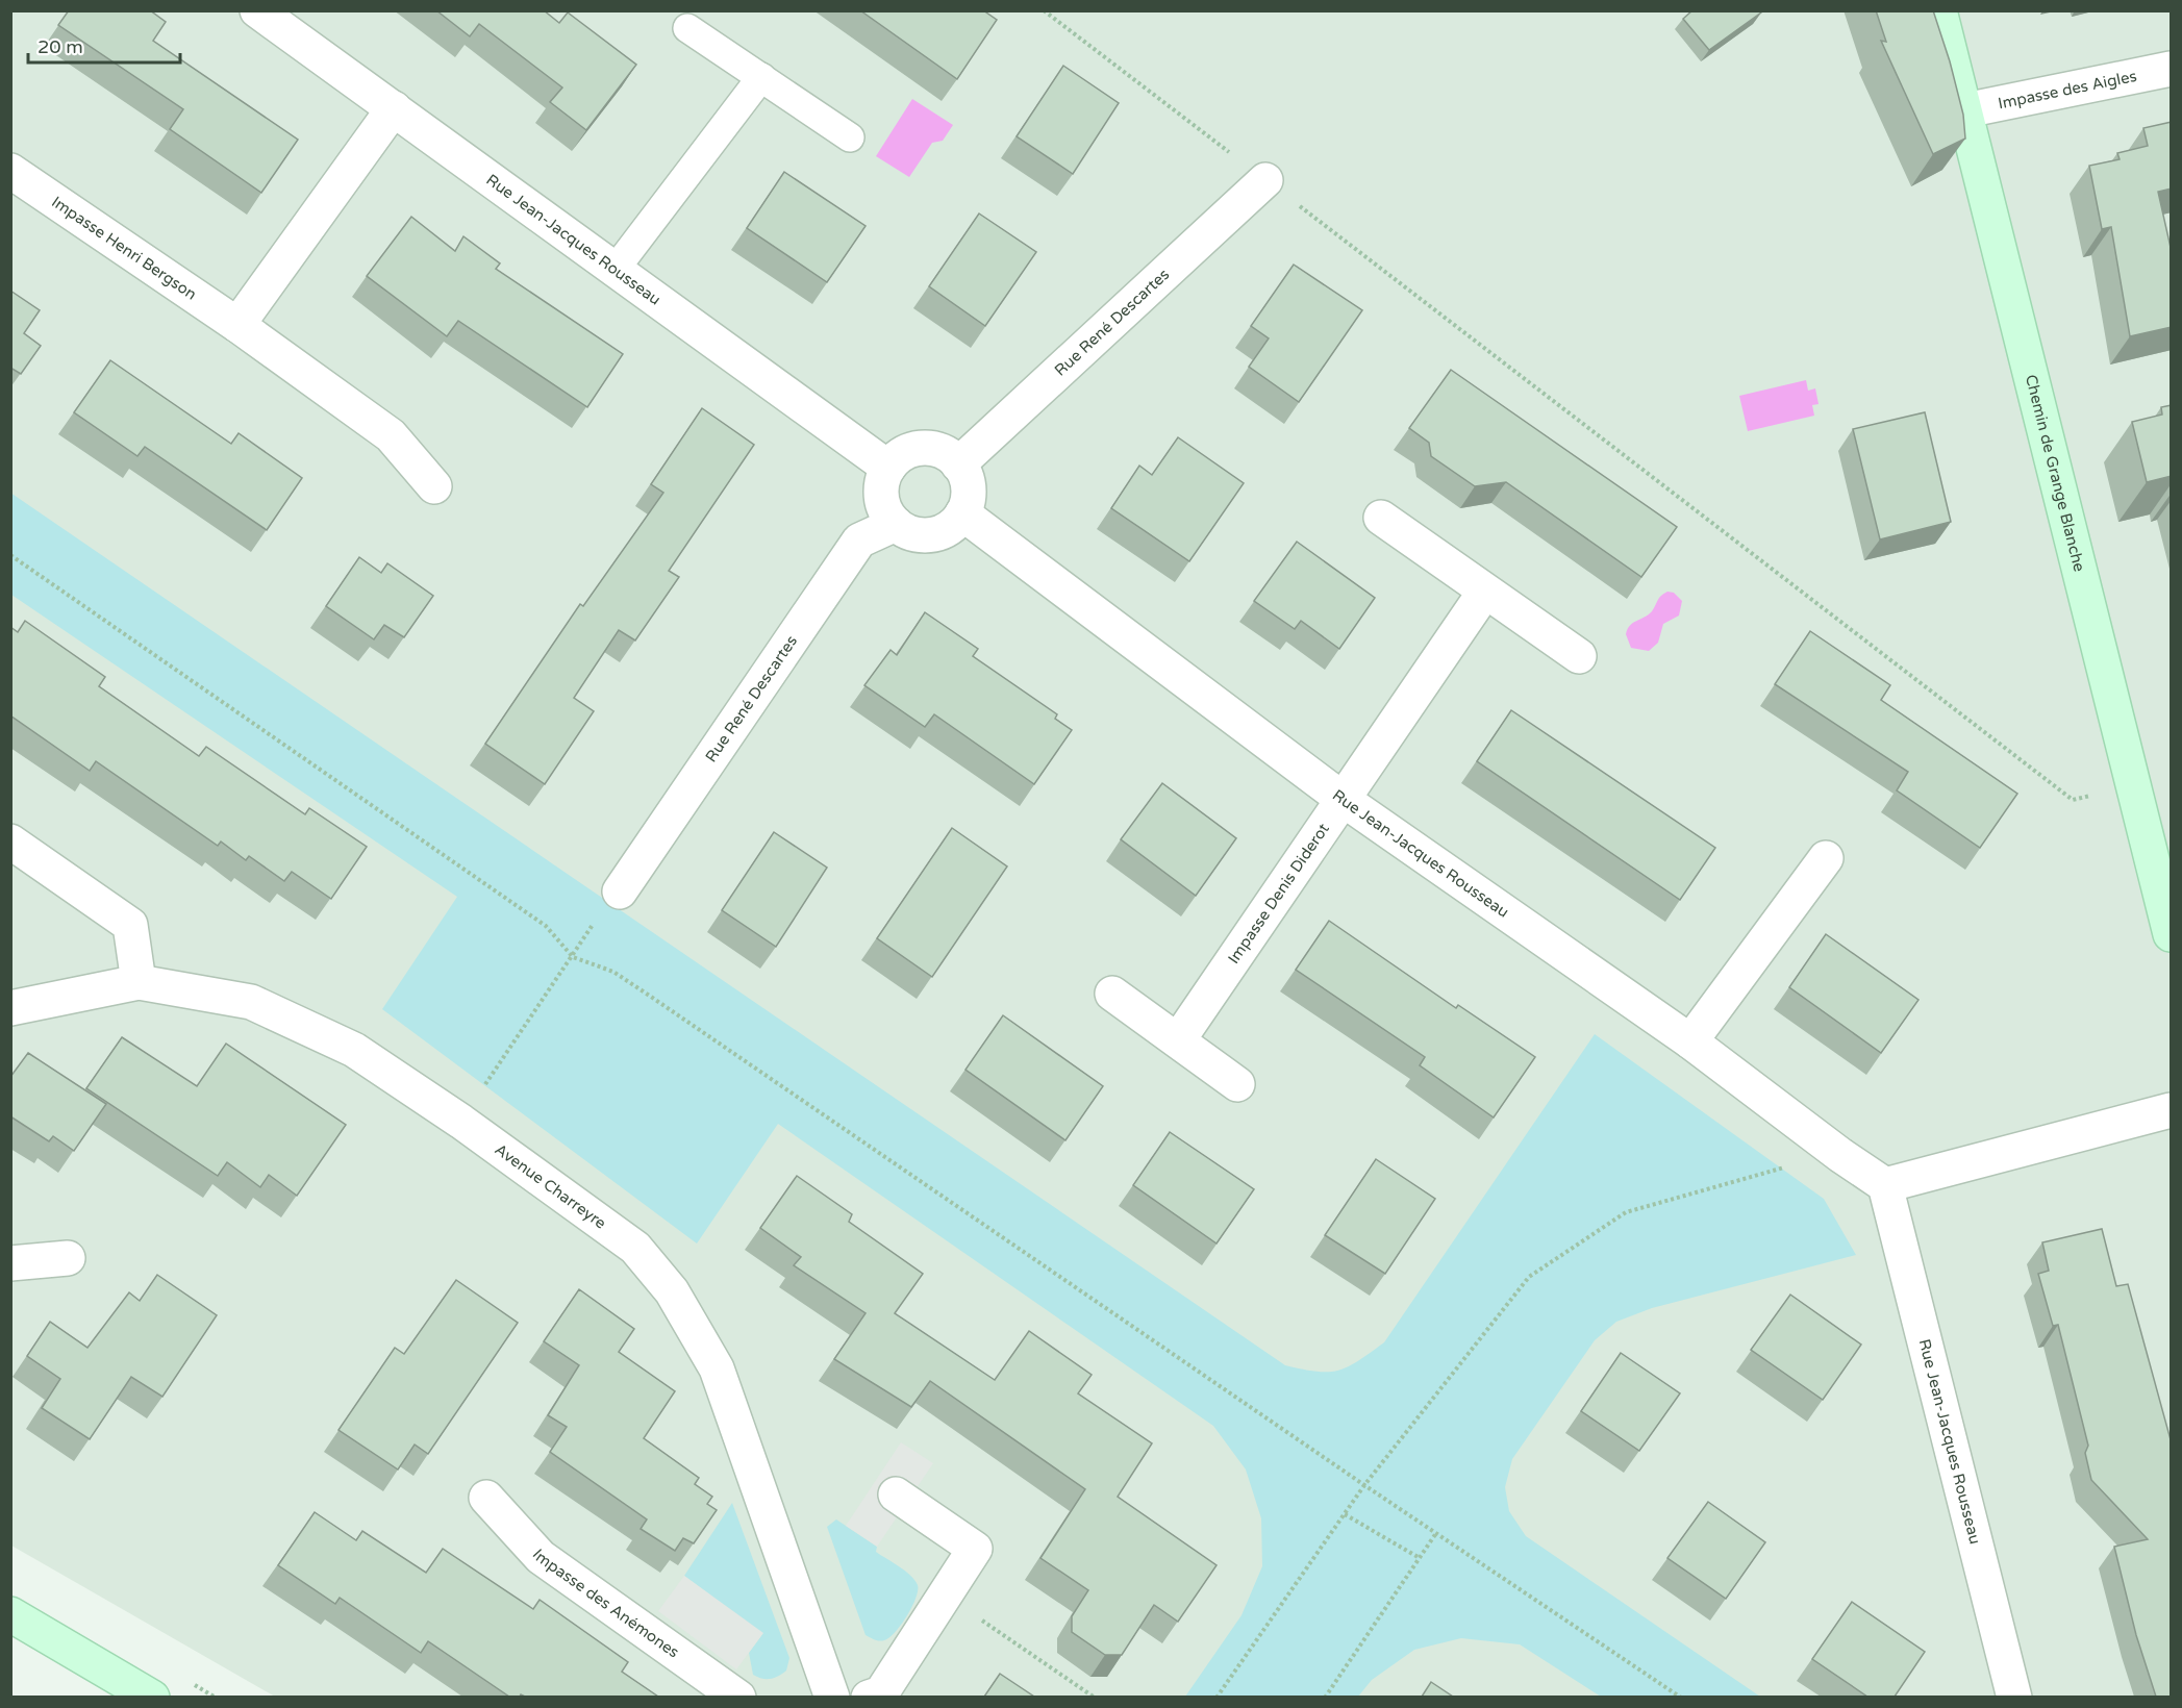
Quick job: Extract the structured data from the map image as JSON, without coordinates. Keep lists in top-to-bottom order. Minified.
{"streets":{"street":["Impasse des Aigles","Rue Jean-Jacques Rousseau","Impasse Henri Bergson","Rue René Descartes","Chemin de Grange Blanche","Impasse Denis Diderot","Avenue Charreyre","Impasse des Anémones"]},"crossings":[["Impasse des Aigles","Chemin de Grange Blanche"],["Rue Jean-Jacques Rousseau","Rue René Descartes"],["Rue Jean-Jacques Rousseau","Impasse Denis Diderot"]],"scale_bar":"20 m"}
